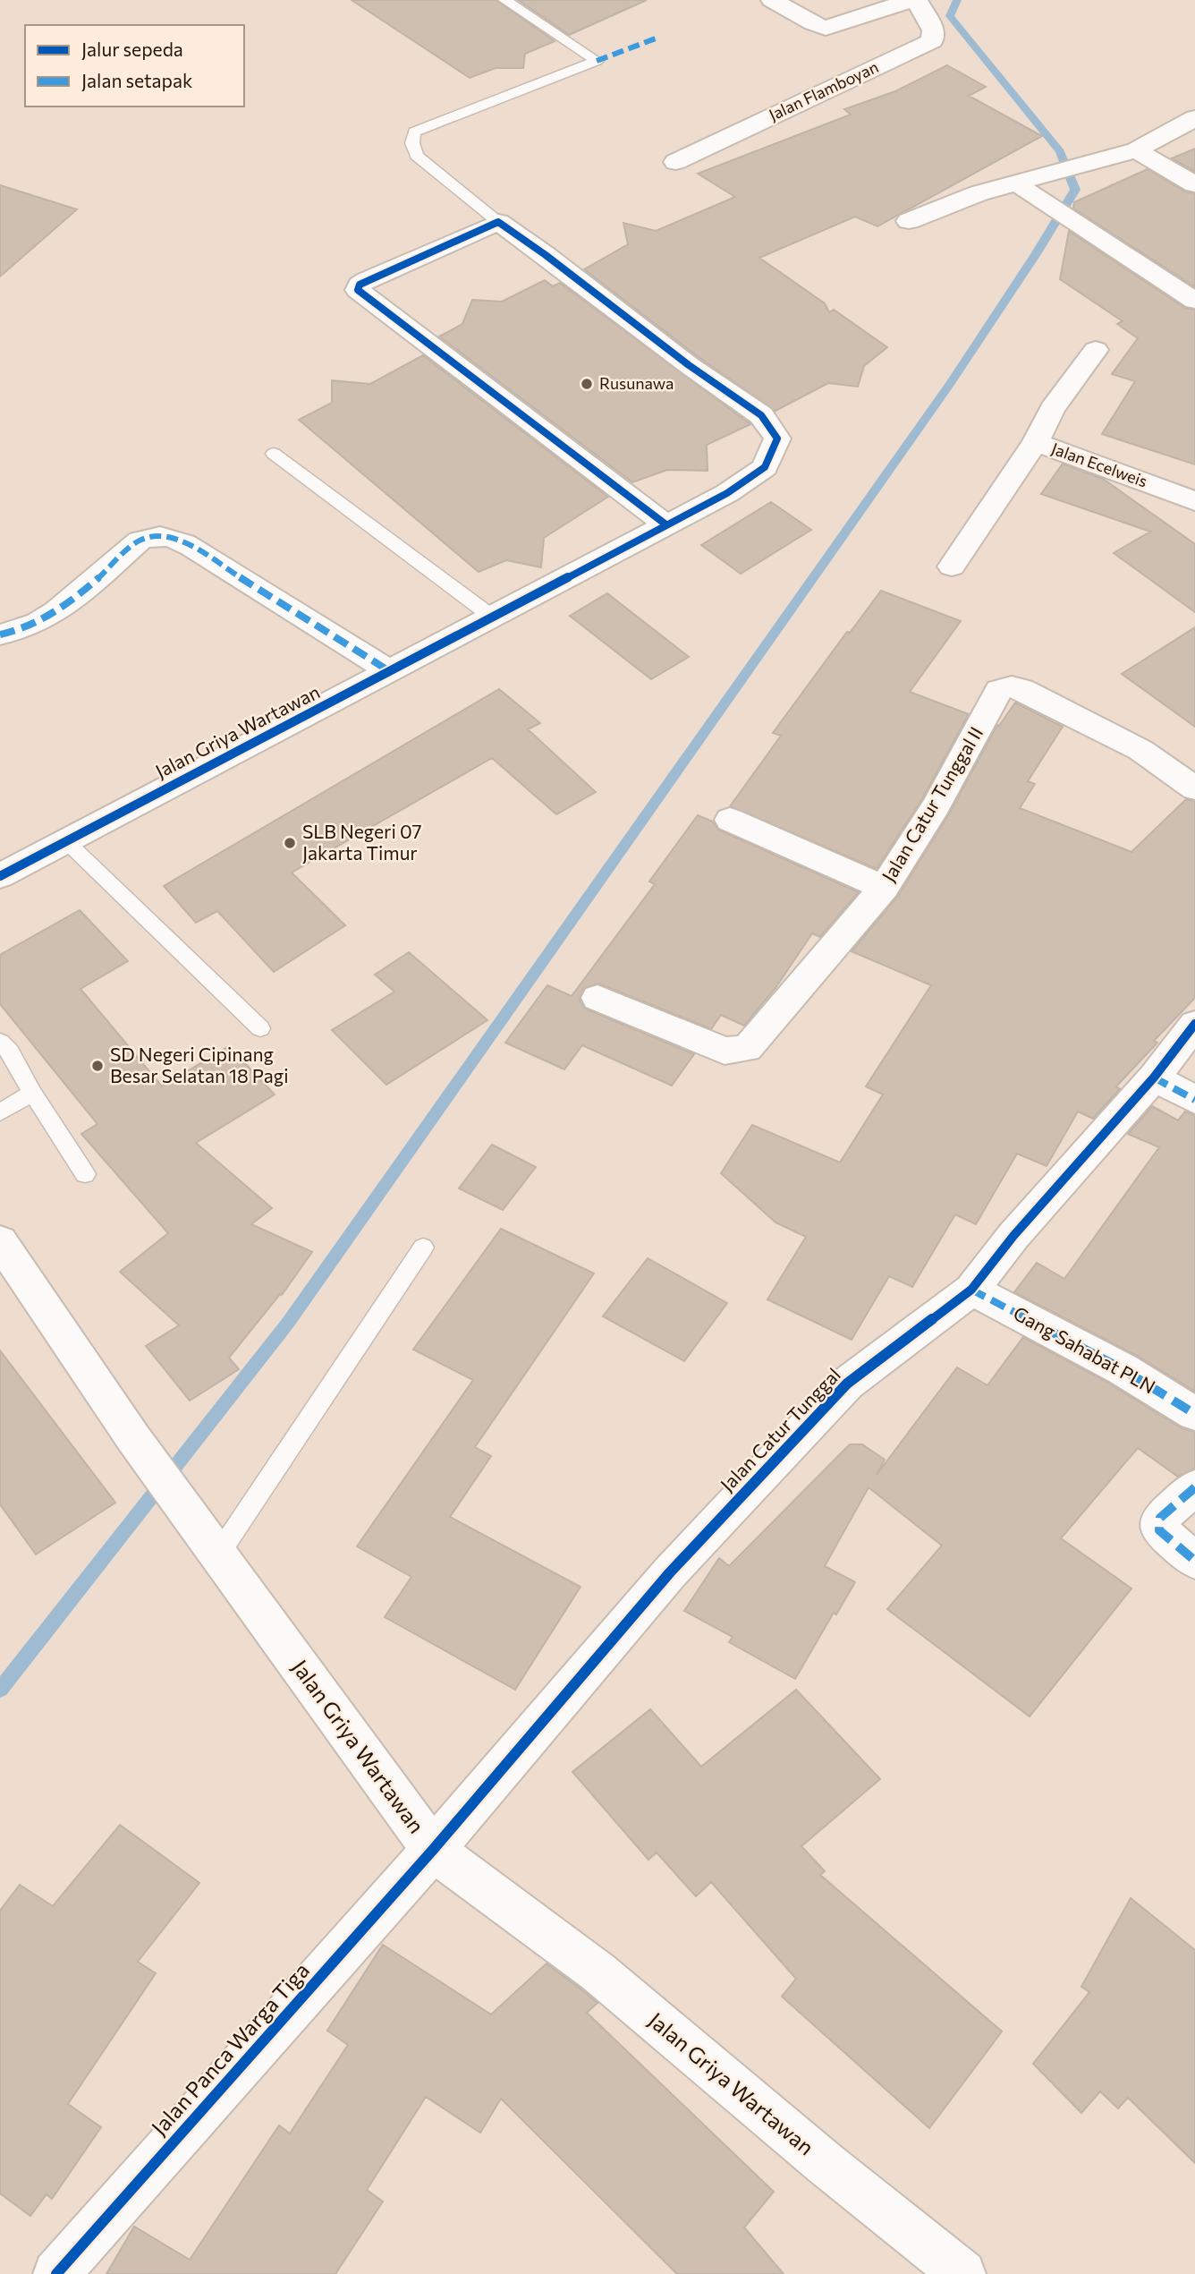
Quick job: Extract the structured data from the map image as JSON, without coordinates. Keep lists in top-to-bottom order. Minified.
{"streets":{"street":["Jalan Flamboyan","Jalan Ecelweis","Jalan Griya Wartawan","Jalan Catur Tunggal II","Gang Sahabat PLN","Jalan Catur Tunggal","Jalan Panca Warga Tiga"]},"crossings":[["Jalan Griya Wartawan","Jalan Catur Tunggal"],["Jalan Griya Wartawan","Jalan Panca Warga Tiga"],["Gang Sahabat PLN","Jalan Catur Tunggal"],["Jalan Catur Tunggal","Jalan Panca Warga Tiga"]],"places":["Rusunawa","SLB Negeri 07 Jakarta Timur","SD Negeri Cipinang Besar Selatan 18 Pagi"],"legend":["Jalur sepeda","Jalan setapak"]}
